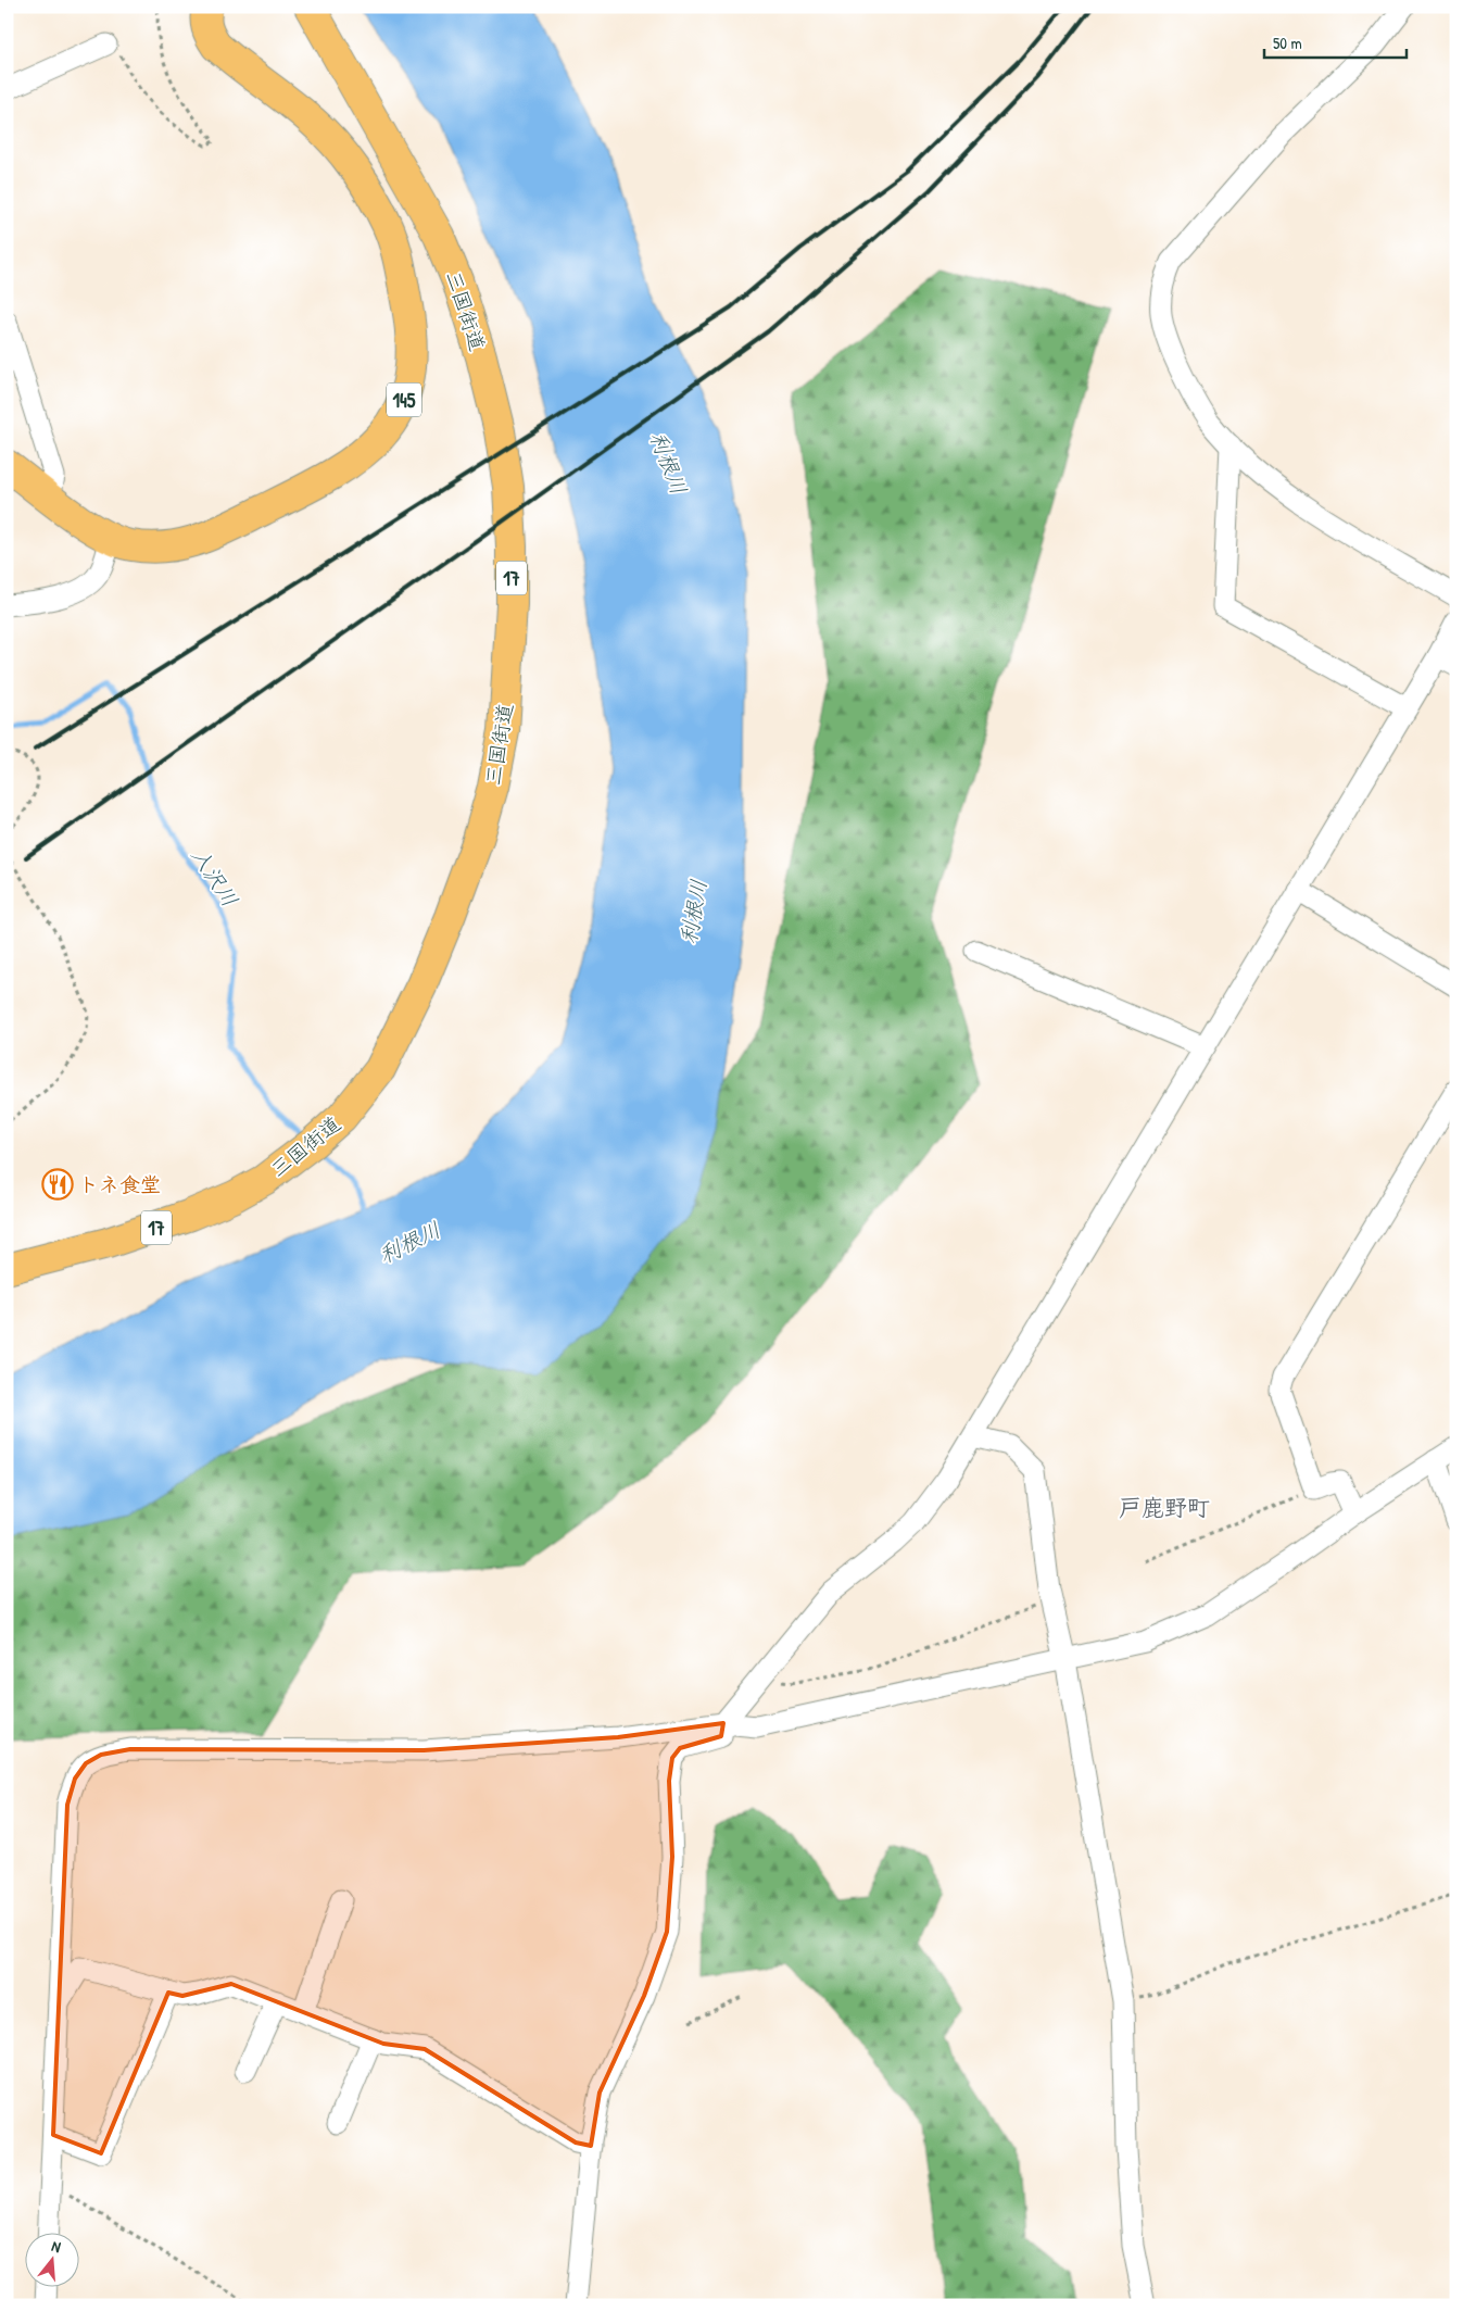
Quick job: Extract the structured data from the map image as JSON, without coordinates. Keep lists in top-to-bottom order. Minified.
{"streets":{"highway":["三国街道","145","17"]},"districts":["戸鹿野町"],"water":["利根川","入沢川"],"places":{"restaurant":["トネ食堂"]},"scale_bar":"50 m","north":"top"}
